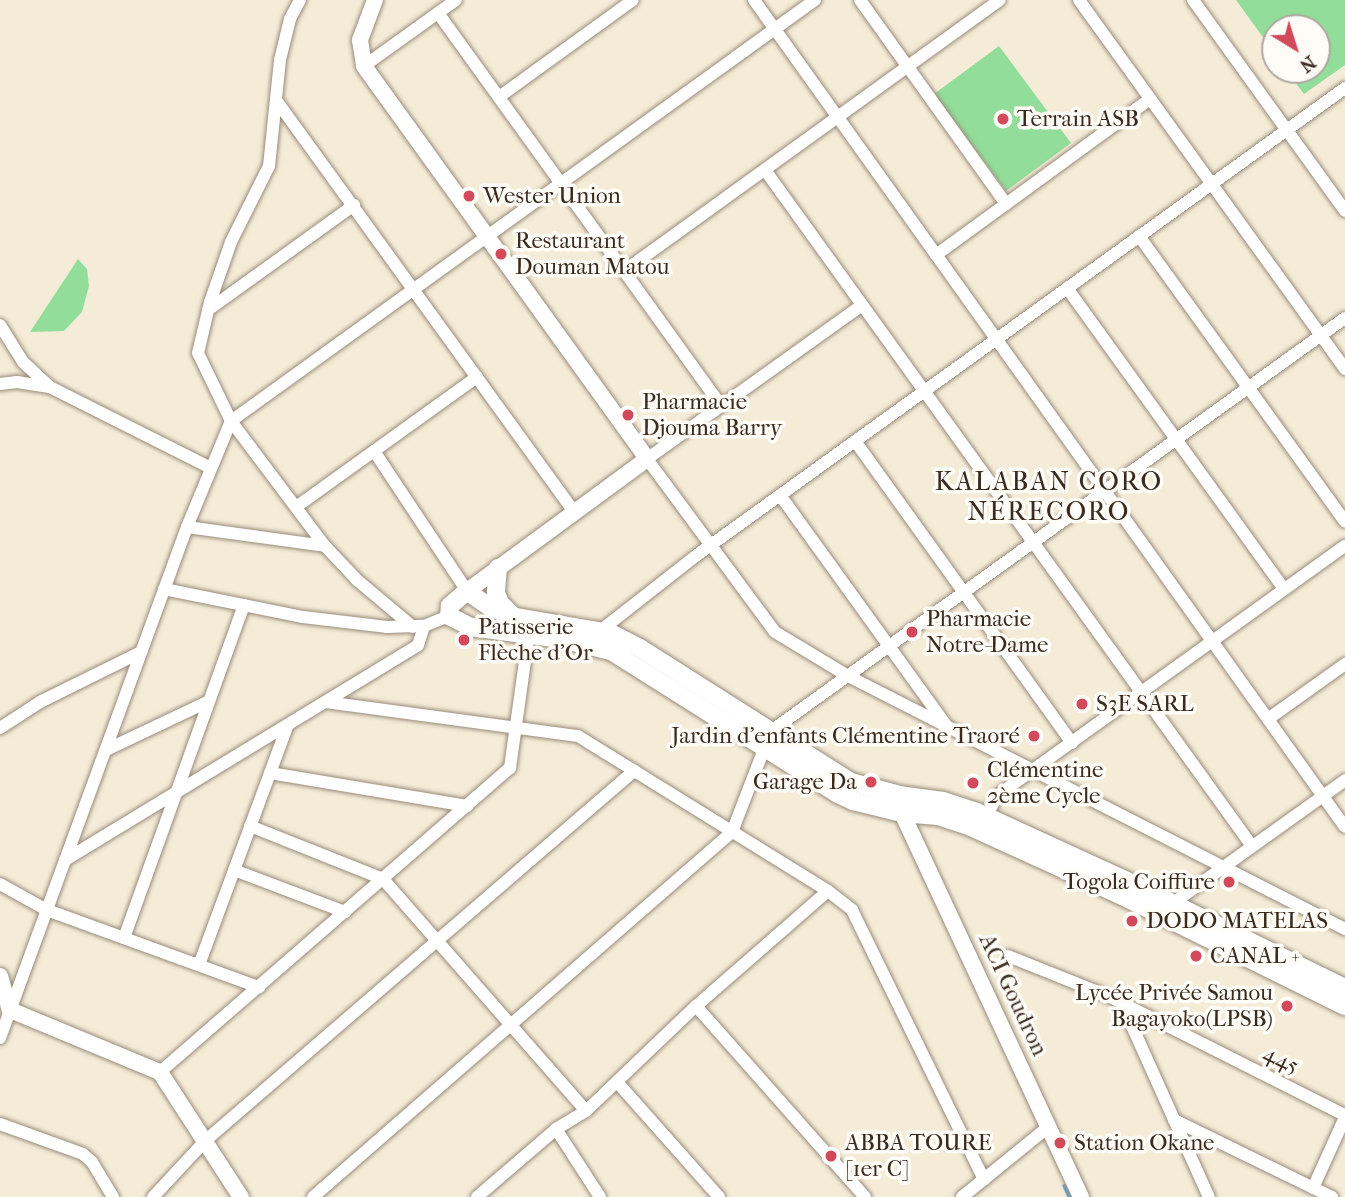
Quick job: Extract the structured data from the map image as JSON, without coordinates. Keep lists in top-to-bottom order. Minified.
{"streets":{"street":["ACI Goudron","445"]},"districts":["KALABAN CORO NÉRECORO"],"places":["Terrain ASB","Wester Union","Restaurant Douman Matou","Pharmacie Djouma Barry","Pharmacie Notre-Dame","Patisserie Flèche d'Or","S3E SARL","Jardin d'enfants Clémentine Traoré","Garage Da","Clémentine 2ème Cycle","Togola Coiffure","DODO MATELAS","CANAL +","Lycée Privée Samou Bagayoko(LPSB)","Station Okane","ABBA TOURE [1er C]"],"north":"bottom right"}
